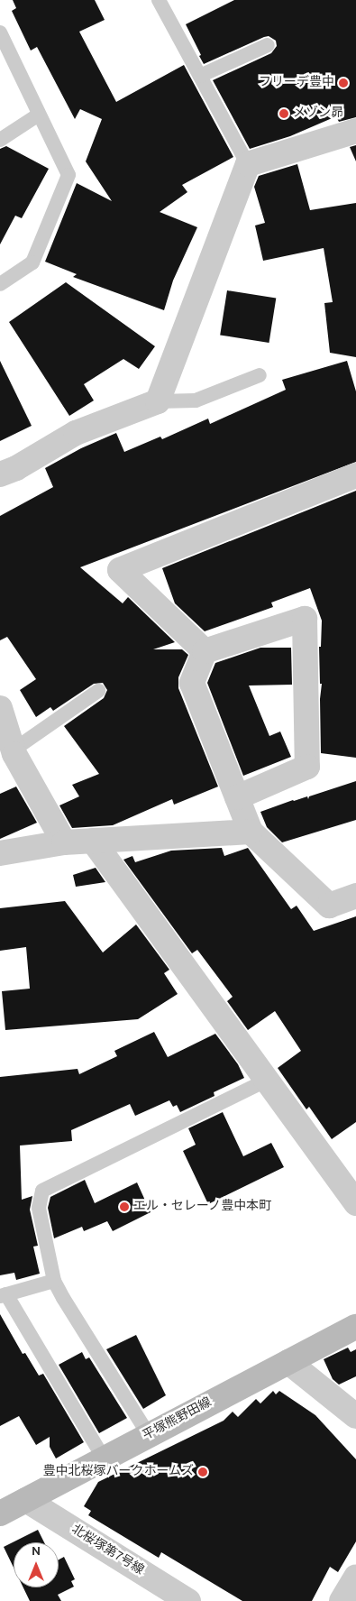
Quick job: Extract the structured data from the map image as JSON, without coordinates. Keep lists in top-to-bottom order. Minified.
{"streets":{"street":["平塚熊野田線","北桜塚第7号線"]},"crossings":[["平塚熊野田線","北桜塚第7号線"]],"places":["フリーデ豊中","メゾン昴","エル・セレーノ豊中本町","豊中北桜塚バークホームズ"],"north":"top"}
